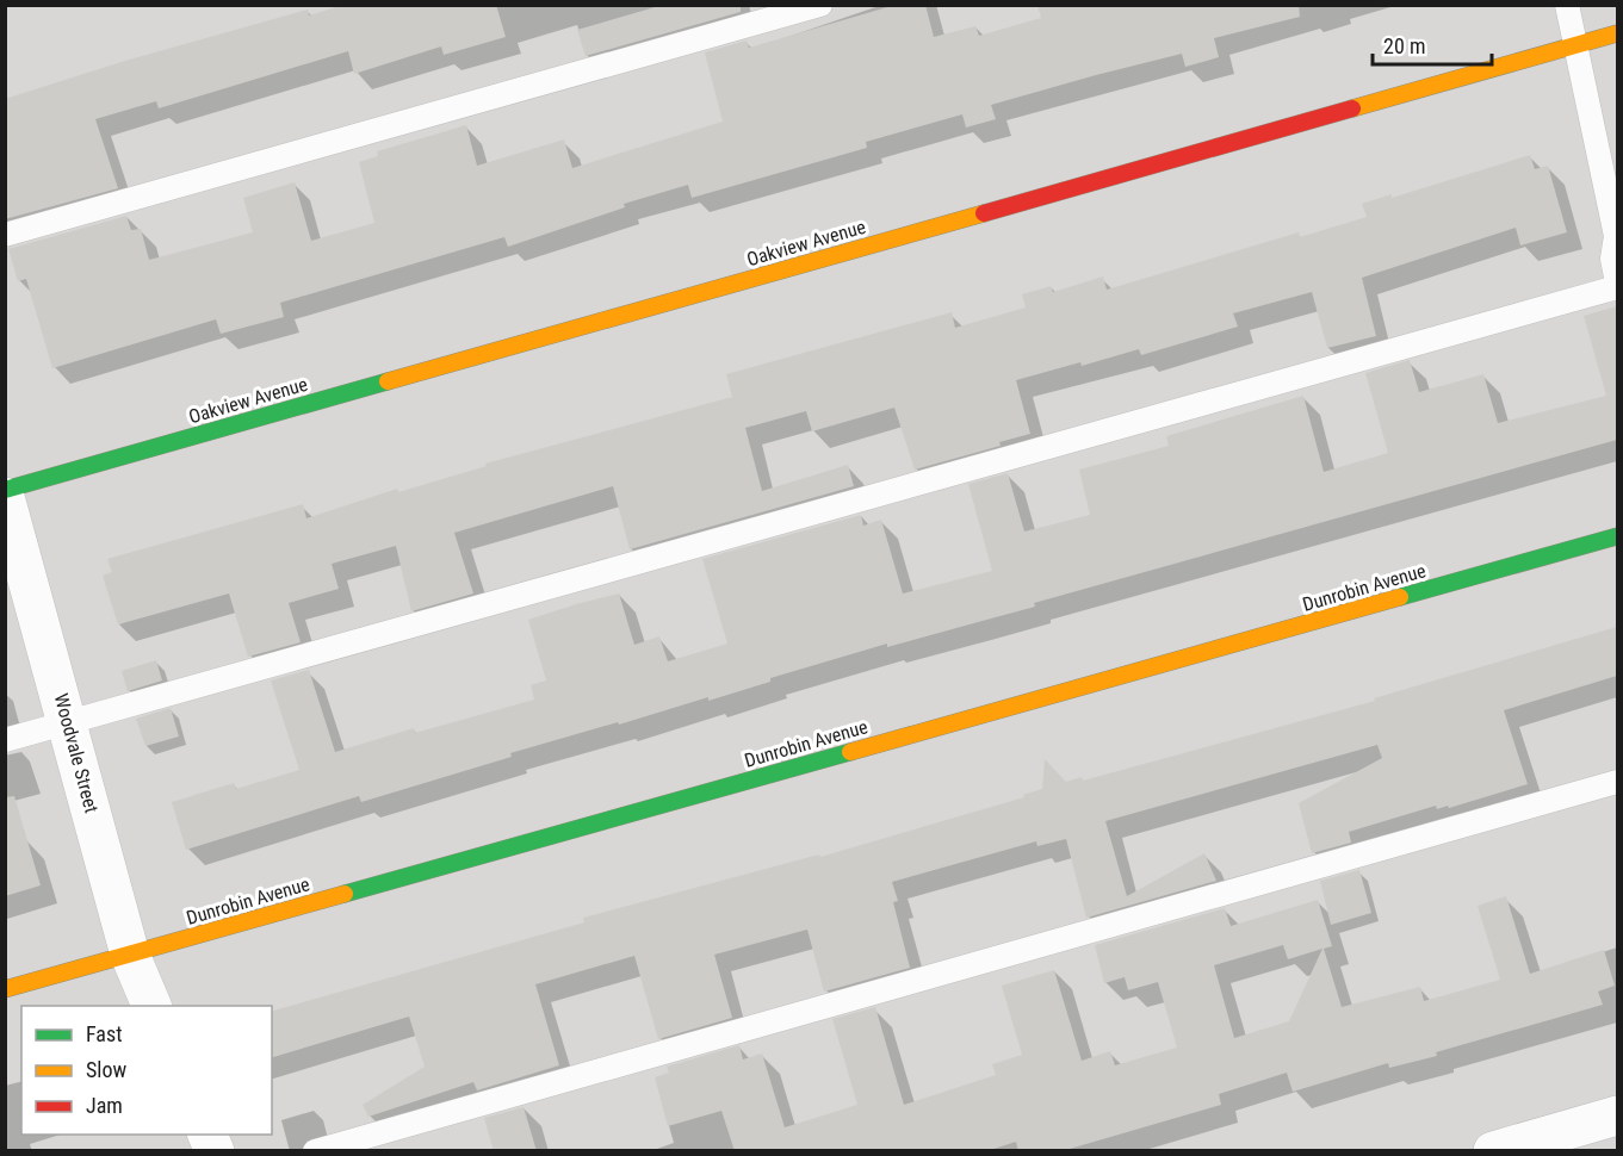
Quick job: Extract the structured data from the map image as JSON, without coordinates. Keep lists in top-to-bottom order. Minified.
{"streets":{"street":["Oakview Avenue","Dunrobin Avenue","Woodvale Street"]},"crossings":[["Dunrobin Avenue","Woodvale Street"]],"legend":["Fast","Slow","Jam"],"scale_bar":"20 m"}
